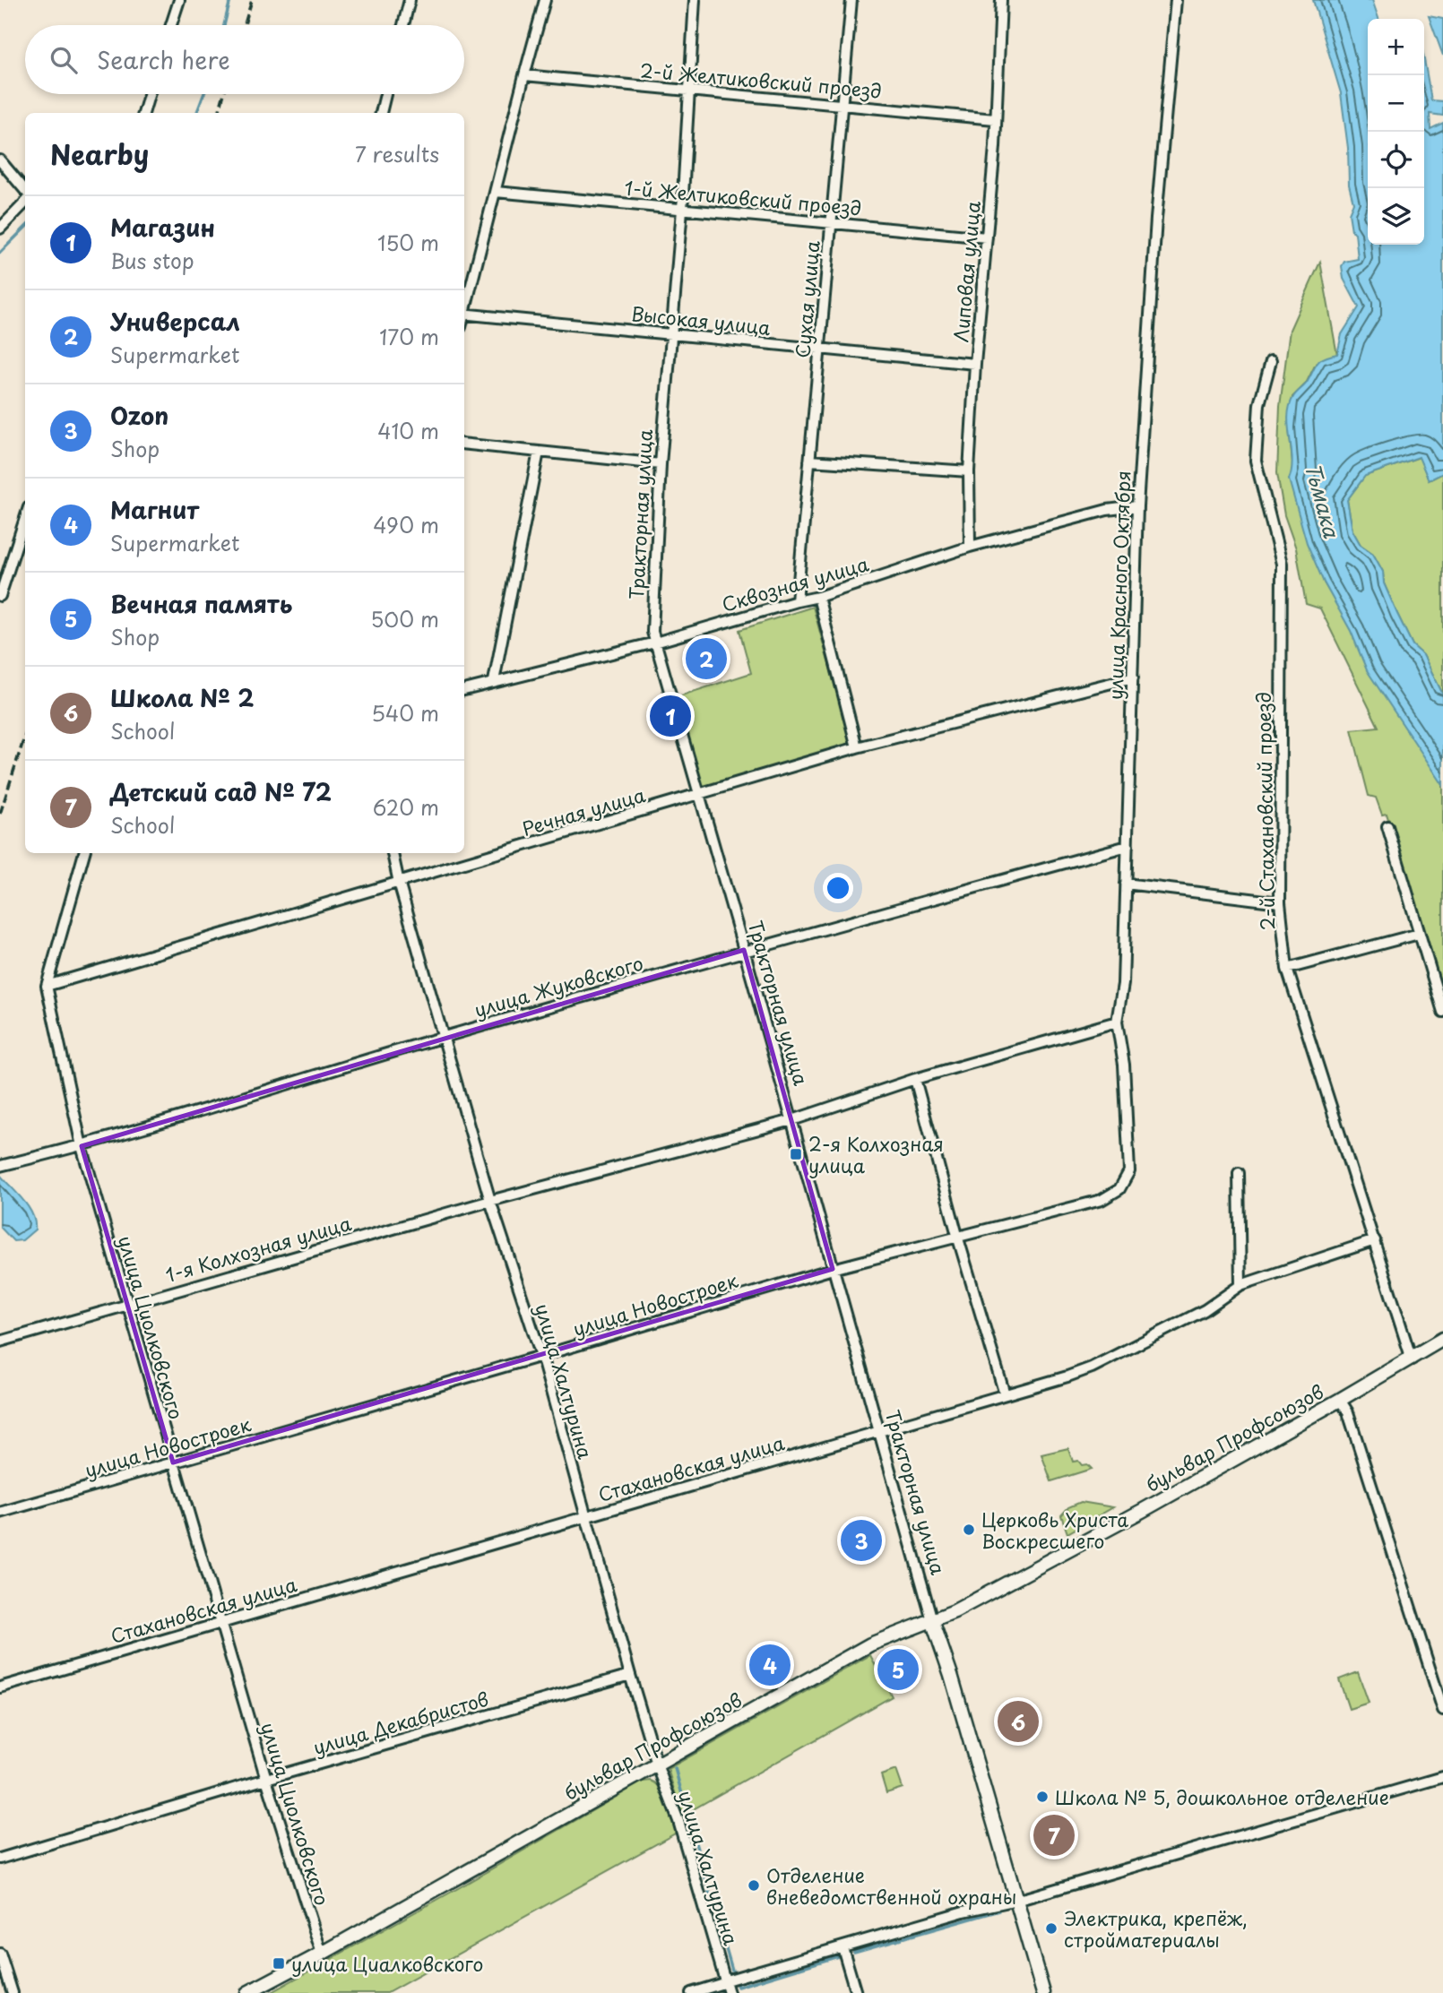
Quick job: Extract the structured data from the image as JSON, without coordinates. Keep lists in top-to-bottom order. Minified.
{"streets":{"main road":["Тракторная улица","бульвар Профсоюзов"],"street":["2-й Желтиковский проезд","1-й Желтиковский проезд","Липовая улица","Сухая улица","Высокая улица","Сквозная улица","улица Красного Октября","Речная улица","2-й Стахановский проезд","улица Жуковского","1-я Колхозная улица","улица Новостроек","улица Циолковского","улица Халтурина","Стахановская улица","улица Декабристов"]},"crossings":[["2-й Желтиковский проезд","Липовая улица"],["2-й Желтиковский проезд","Сухая улица"],["2-й Желтиковский проезд","Тракторная улица"],["1-й Желтиковский проезд","Липовая улица"],["1-й Желтиковский проезд","Сухая улица"],["1-й Желтиковский проезд","Тракторная улица"],["Липовая улица","Высокая улица"],["Липовая улица","Сквозная улица"],["Сухая улица","Высокая улица"],["Сухая улица","Сквозная улица"],["Высокая улица","Тракторная улица"],["Тракторная улица","Сквозная улица"],["Тракторная улица","Речная улица"],["Тракторная улица","улица Жуковского"],["Тракторная улица","улица Новостроек"],["Тракторная улица","бульвар Профсоюзов"],["Тракторная улица","Стахановская улица"],["Сквозная улица","улица Красного Октября"],["улица Красного Октября","Речная улица"],["улица Красного Октября","улица Жуковского"],["улица Красного Октября","улица Новостроек"],["Речная улица","улица Циолковского"],["Речная улица","улица Халтурина"],["2-й Стахановский проезд","бульвар Профсоюзов"],["2-й Стахановский проезд","Стахановская улица"],["улица Жуковского","улица Циолковского"],["улица Жуковского","улица Халтурина"],["1-я Колхозная улица","улица Циолковского"],["1-я Колхозная улица","улица Халтурина"],["улица Новостроек","улица Циолковского"],["улица Новостроек","улица Халтурина"],["улица Циолковского","бульвар Профсоюзов"],["улица Циолковского","Стахановская улица"],["улица Циолковского","улица Декабристов"],["улица Халтурина","бульвар Профсоюзов"],["улица Халтурина","Стахановская улица"],["улица Халтурина","улица Декабристов"]],"water":["Тьмака"],"places":{"transit":["2-я Колхозная улица","улица Циалковского"],"other":["Церковь Христа Воскресшего","Школа № 5, дошкольное отделение","Отделение вневедомственной охраны","Электрика, крепёж, стройматериалы"]},"page":{"map_buttons":["+","−"],"search":"Search here","heading":["Nearby","7 results"],"list":[{"mark":"1","name":"Магазин","note":"Bus stop","value":"150 m"},{"mark":"2","name":"Универсал","note":"Supermarket","value":"170 m"},{"mark":"3","name":"Ozon","note":"Shop","value":"410 m"},{"mark":"4","name":"Магнит","note":"Supermarket","value":"490 m"},{"mark":"5","name":"Вечная память","note":"Shop","value":"500 m"},{"mark":"6","name":"Школа № 2","note":"School","value":"540 m"},{"mark":"7","name":"Детский сад № 72","note":"School","value":"620 m"}],"pins":["2","1","3","4","5","6","7"]}}
